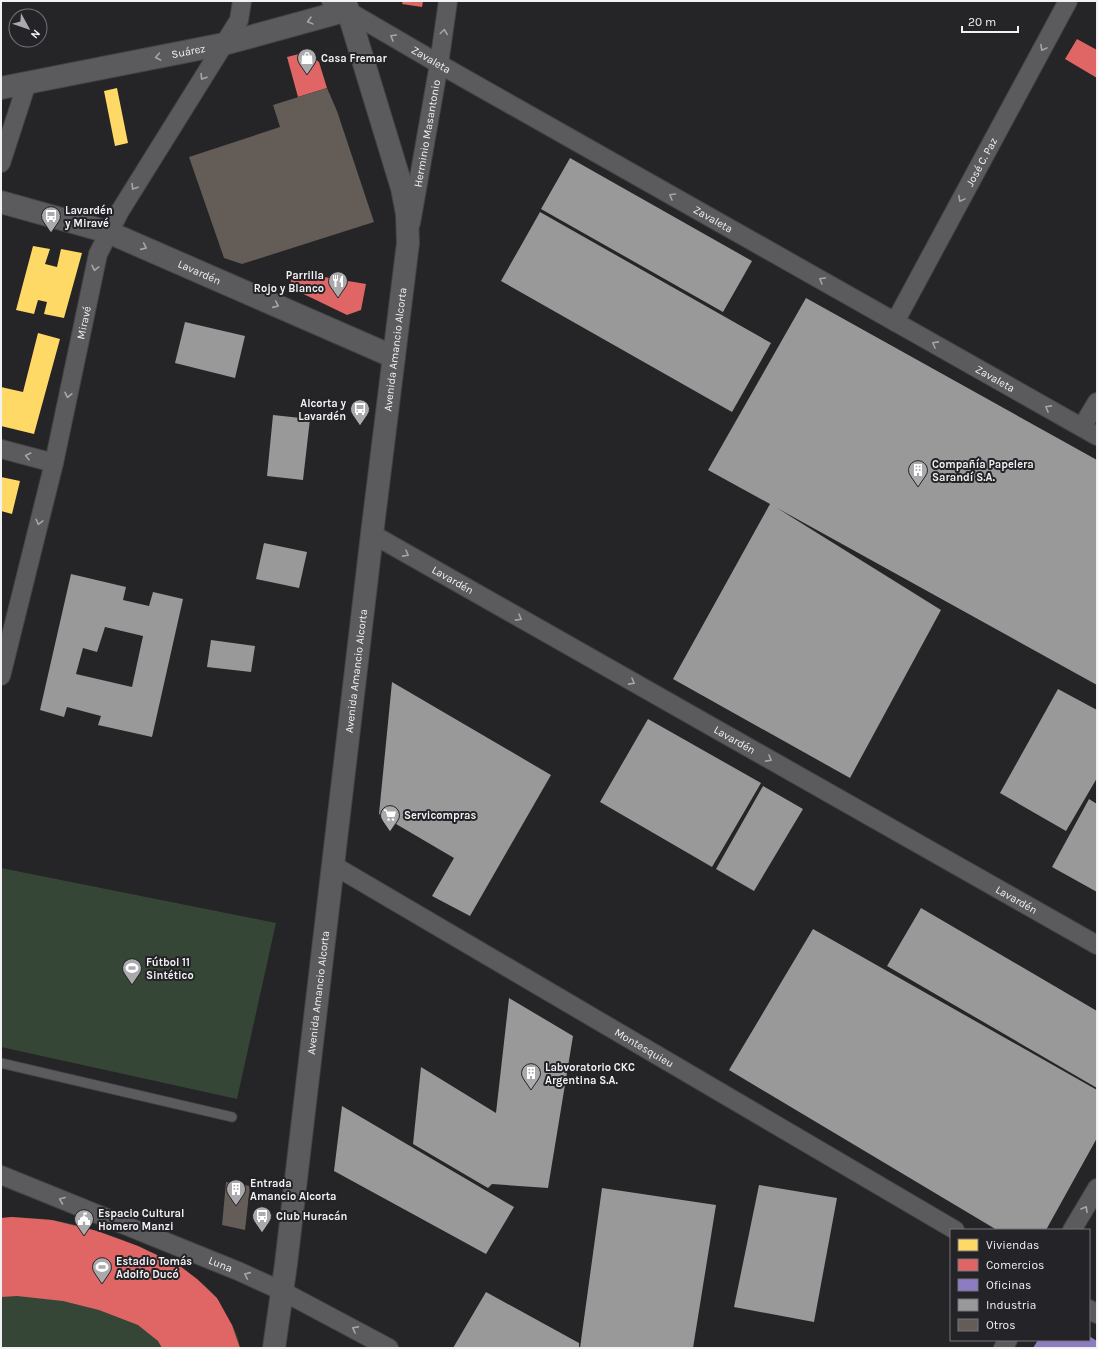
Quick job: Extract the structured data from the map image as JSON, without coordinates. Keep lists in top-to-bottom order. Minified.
{"streets":{"main road":["Suárez","Lavardén","Avenida Amancio Alcorta"],"street":["Zavaleta","Herminio Masantonio","José C. Paz","Miravé","Montesquieu","Luna"]},"crossings":[["Suárez","Zavaleta"],["Suárez","Miravé"],["Suárez","Avenida Amancio Alcorta"],["Zavaleta","Herminio Masantonio"],["Zavaleta","José C. Paz"],["Zavaleta","Avenida Amancio Alcorta"],["Herminio Masantonio","Avenida Amancio Alcorta"],["Lavardén","Miravé"],["Lavardén","Avenida Amancio Alcorta"],["Avenida Amancio Alcorta","Montesquieu"],["Avenida Amancio Alcorta","Luna"]],"one_way":["Suárez","Zavaleta","José C. Paz","Lavardén","Miravé","Luna"],"places":{"shop":["Casa Fremar"],"bus stop":["Lavardén y Miravé","Alcorta y Lavardén","Club Huracán"],"restaurant":["Parrilla Rojo y Blanco"],"building":["Compañía Papelera Sarandí S.A.","Labvoratorio CKC Argentina S.A.","Entrada Amancio Alcorta"],"supermarket":["Servicompras"],"sports":["Fútbol 11 Sintético","Estadio Tomás Adolfo Ducó"],"public building":["Espacio Cultural Homero Manzi"]},"legend":["Viviendas","Comercios","Oficinas","Industria","Otros"],"scale_bar":"20 m","north":"bottom right"}
